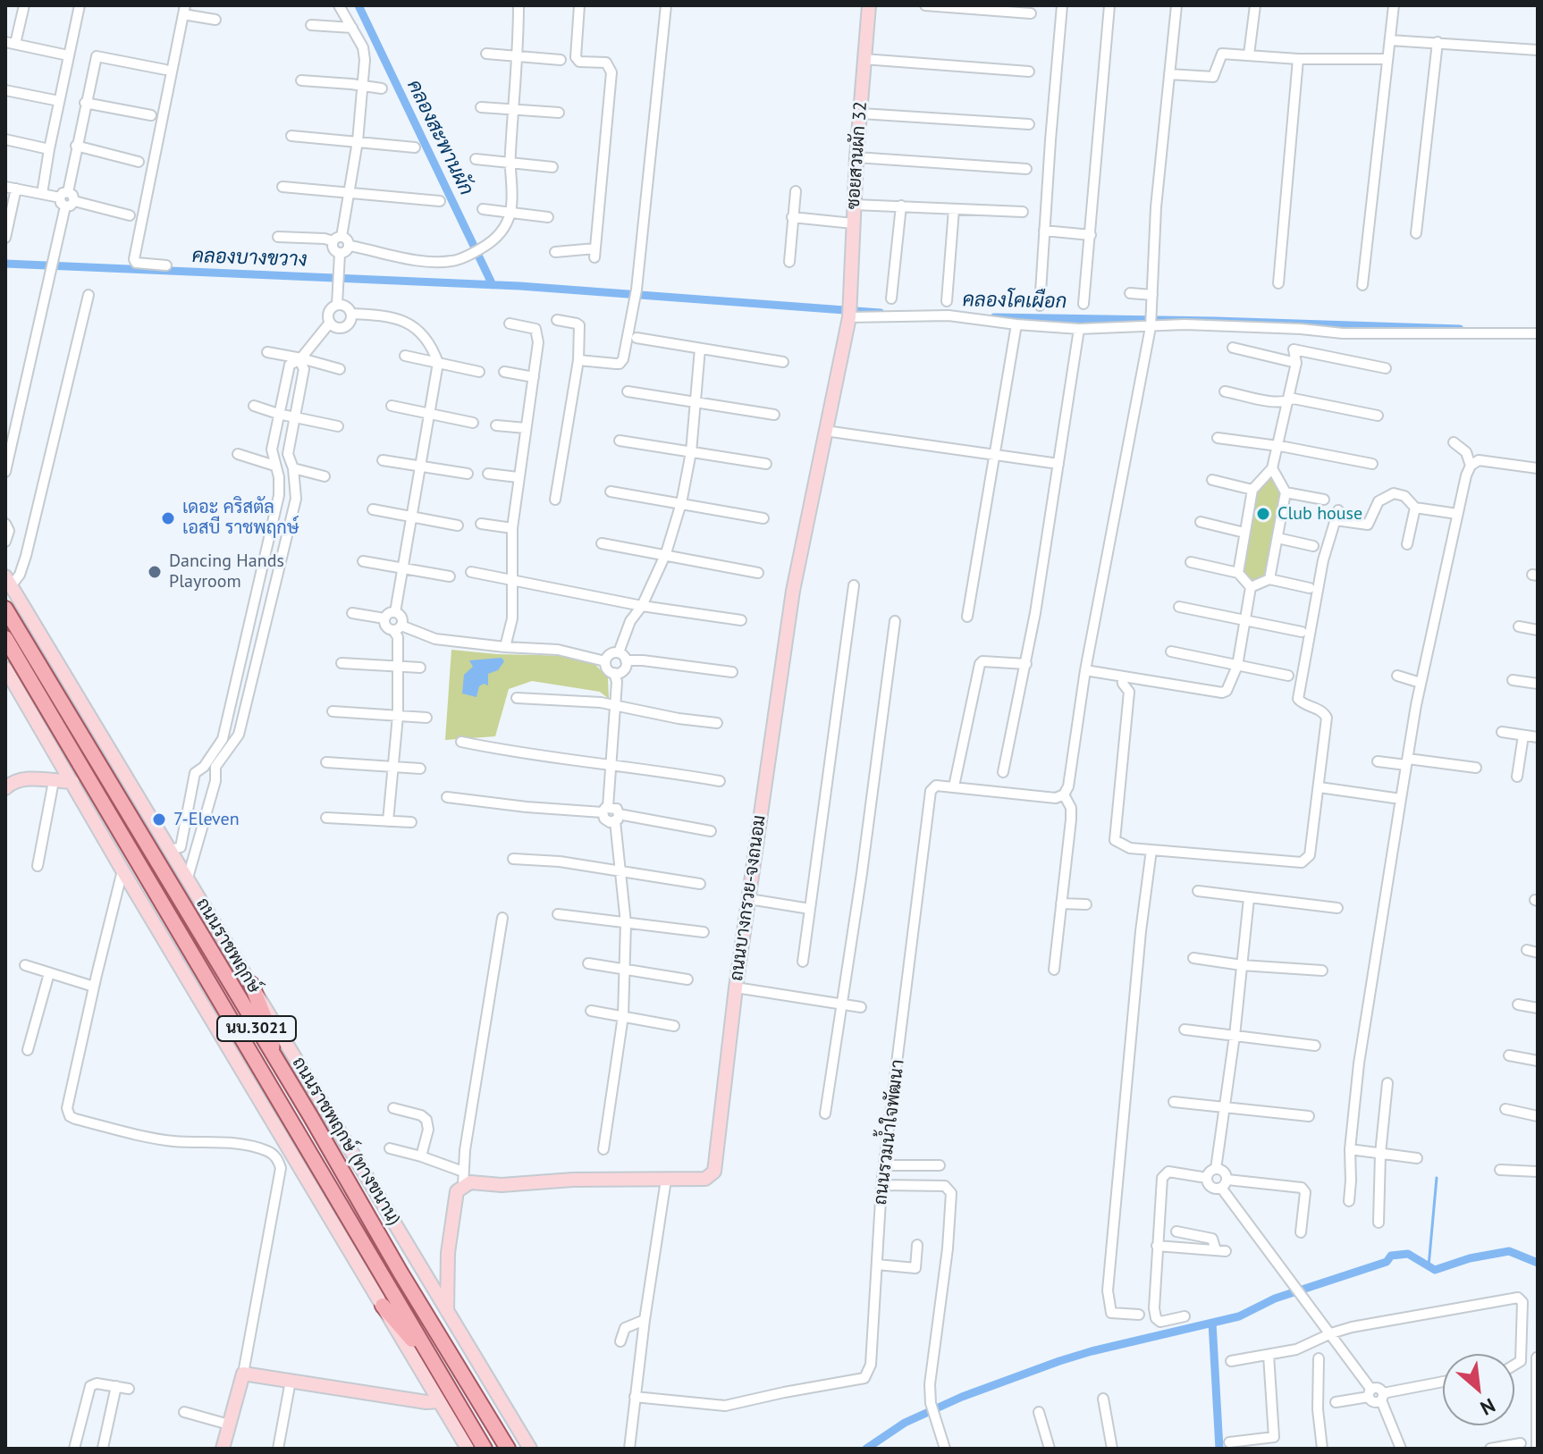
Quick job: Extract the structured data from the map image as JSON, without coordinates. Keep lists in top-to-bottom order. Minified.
{"streets":{"main road":["ถนนราชพฤกษ์","นบ.3021"],"street":["ซอยสวนผัก 32","ถนนบางกรวย-จงถนอม","ถนนรวมน้ำใจพัฒนา","ถนนราชพฤกษ์ (ทางขนาน)"]},"crossings":[["ซอยสวนผัก 32","ถนนบางกรวย-จงถนอม"]],"water":["คลองสะพานผัก","คลองบางขวาง","คลองโคเผือก"],"places":["Club house","เดอะ คริสตัล เอสบี ราชพฤกษ์","Dancing Hands Playroom","7-Eleven"],"north":"bottom right"}
